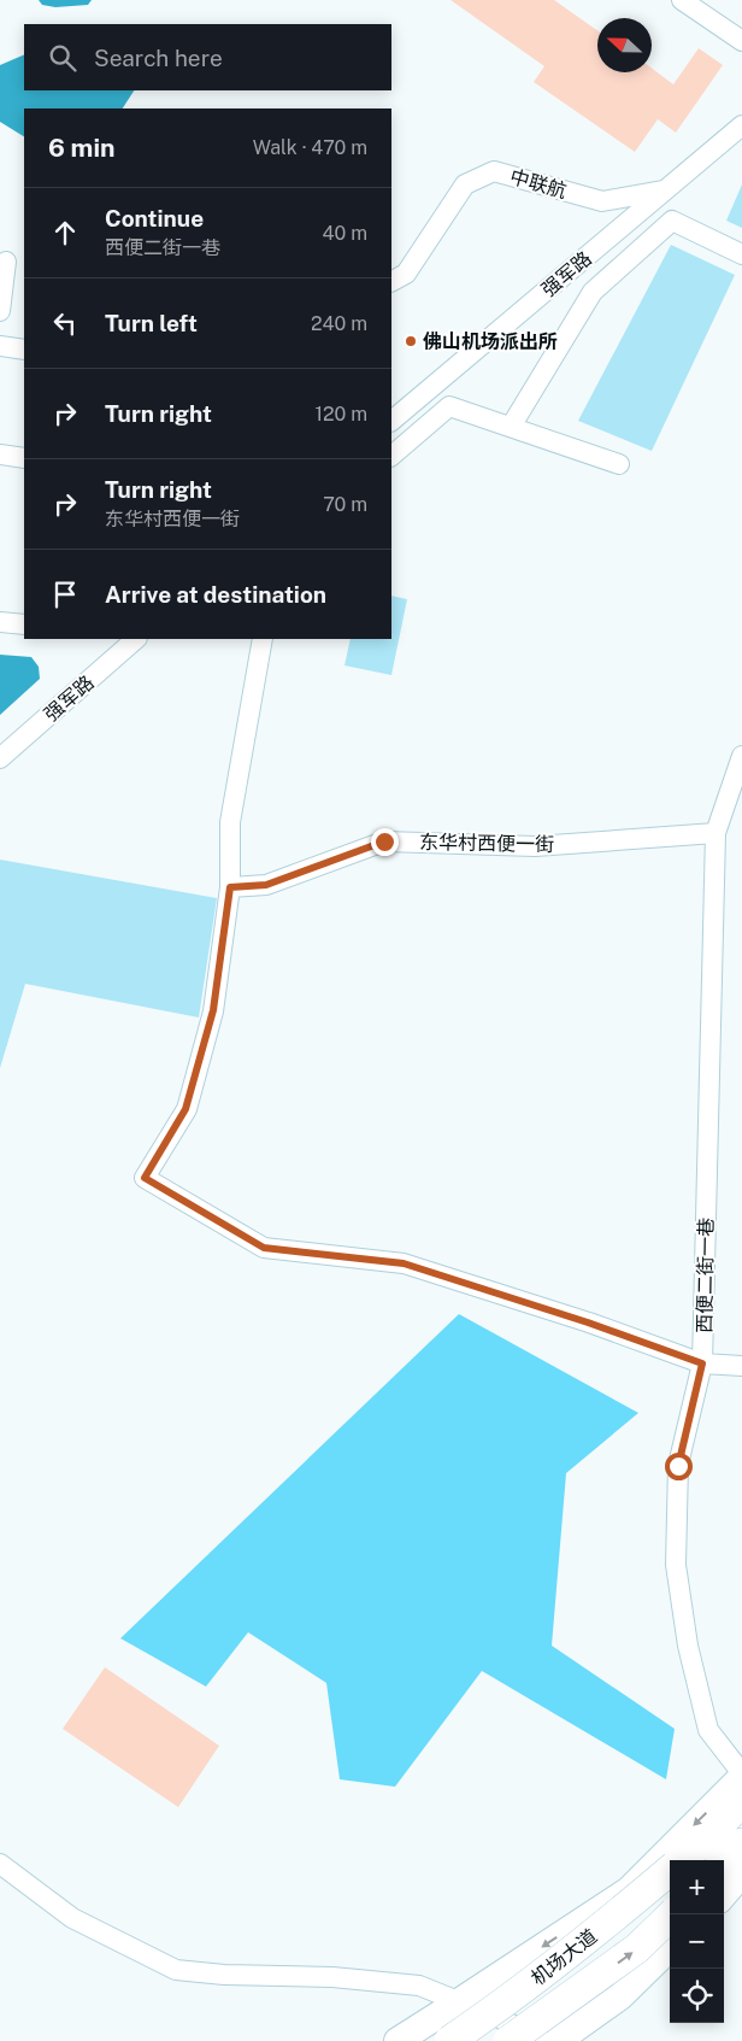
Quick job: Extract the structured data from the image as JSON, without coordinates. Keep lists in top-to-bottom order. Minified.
{"streets":{"main road":["机场大道"],"street":["中联航","强军路","东华村西便一街","西便二街一巷"]},"crossings":[["中联航","强军路"],["东华村西便一街","西便二街一巷"]],"places":["佛山机场派出所"],"north":"left","page":{"search":"Search here","heading":["6 min","Walk · 470 m"],"list":[["Continue","西便二街一巷","40 m"],["Turn left","240 m"],["Turn right","120 m"],["Turn right","东华村西便一街","70 m"],"Arrive at destination"],"map_buttons":["+","−"]}}
